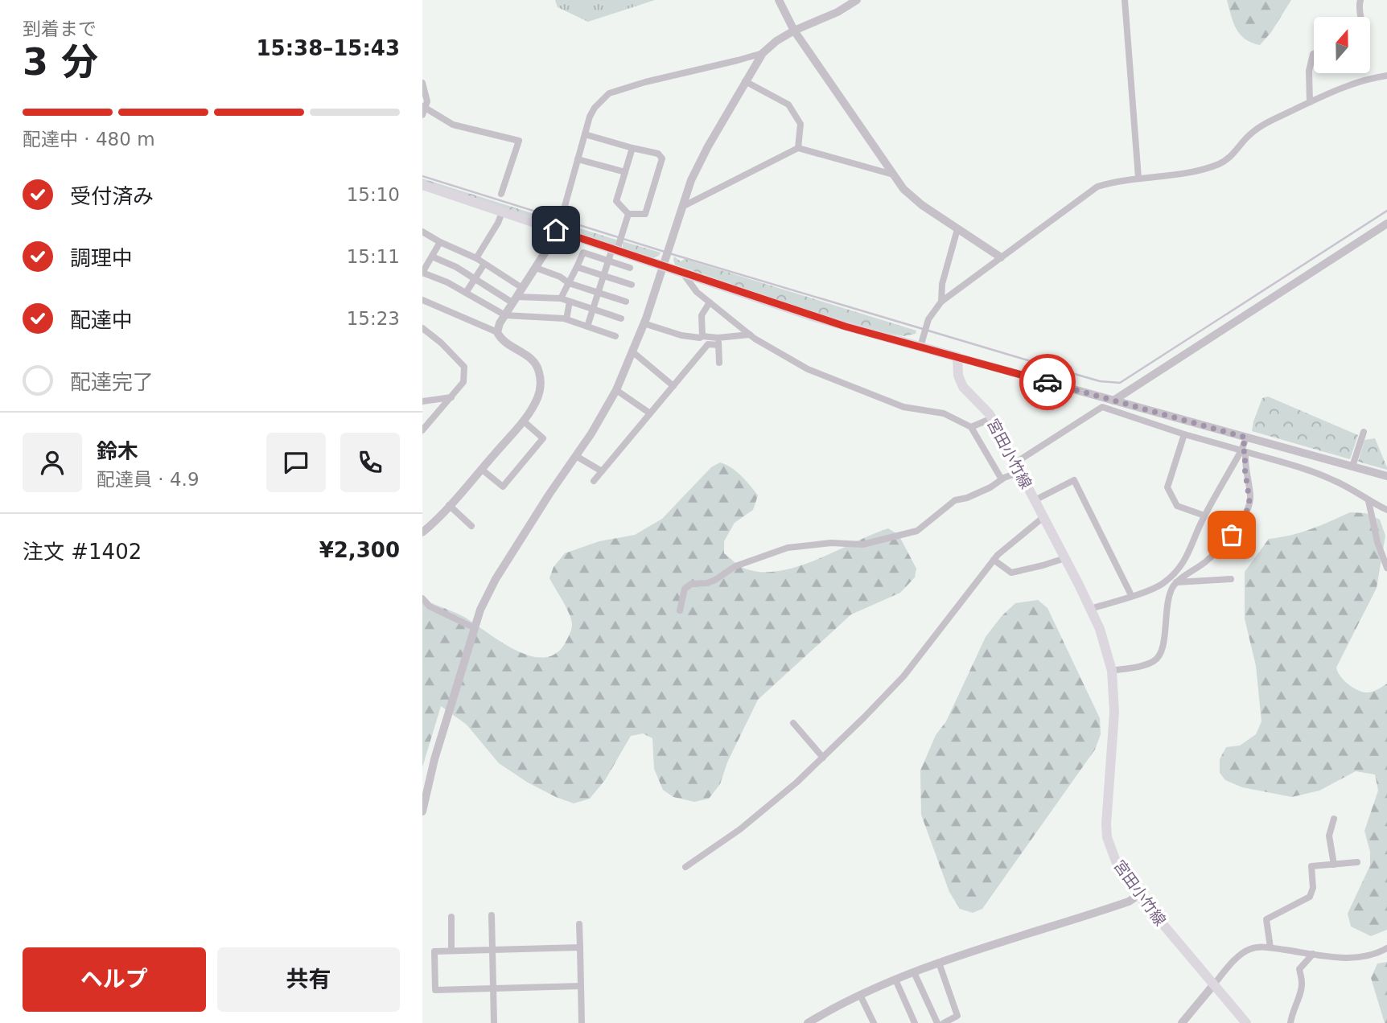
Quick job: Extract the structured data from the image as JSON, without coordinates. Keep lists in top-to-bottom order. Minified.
{"streets":{"main road":["宮田小竹線"]},"north":"top","page":{"heading":["3 分","到着まで","15:38–15:43"],"panel":["鈴木","配達員 · 4.9","注文 #1402","¥2,300"],"bar":"配達中 · 480 m","list":[["受付済み","15:10"],["調理中","15:11"],["配達中","15:23"],"配達完了"],"buttons":["ヘルプ","共有"]}}
